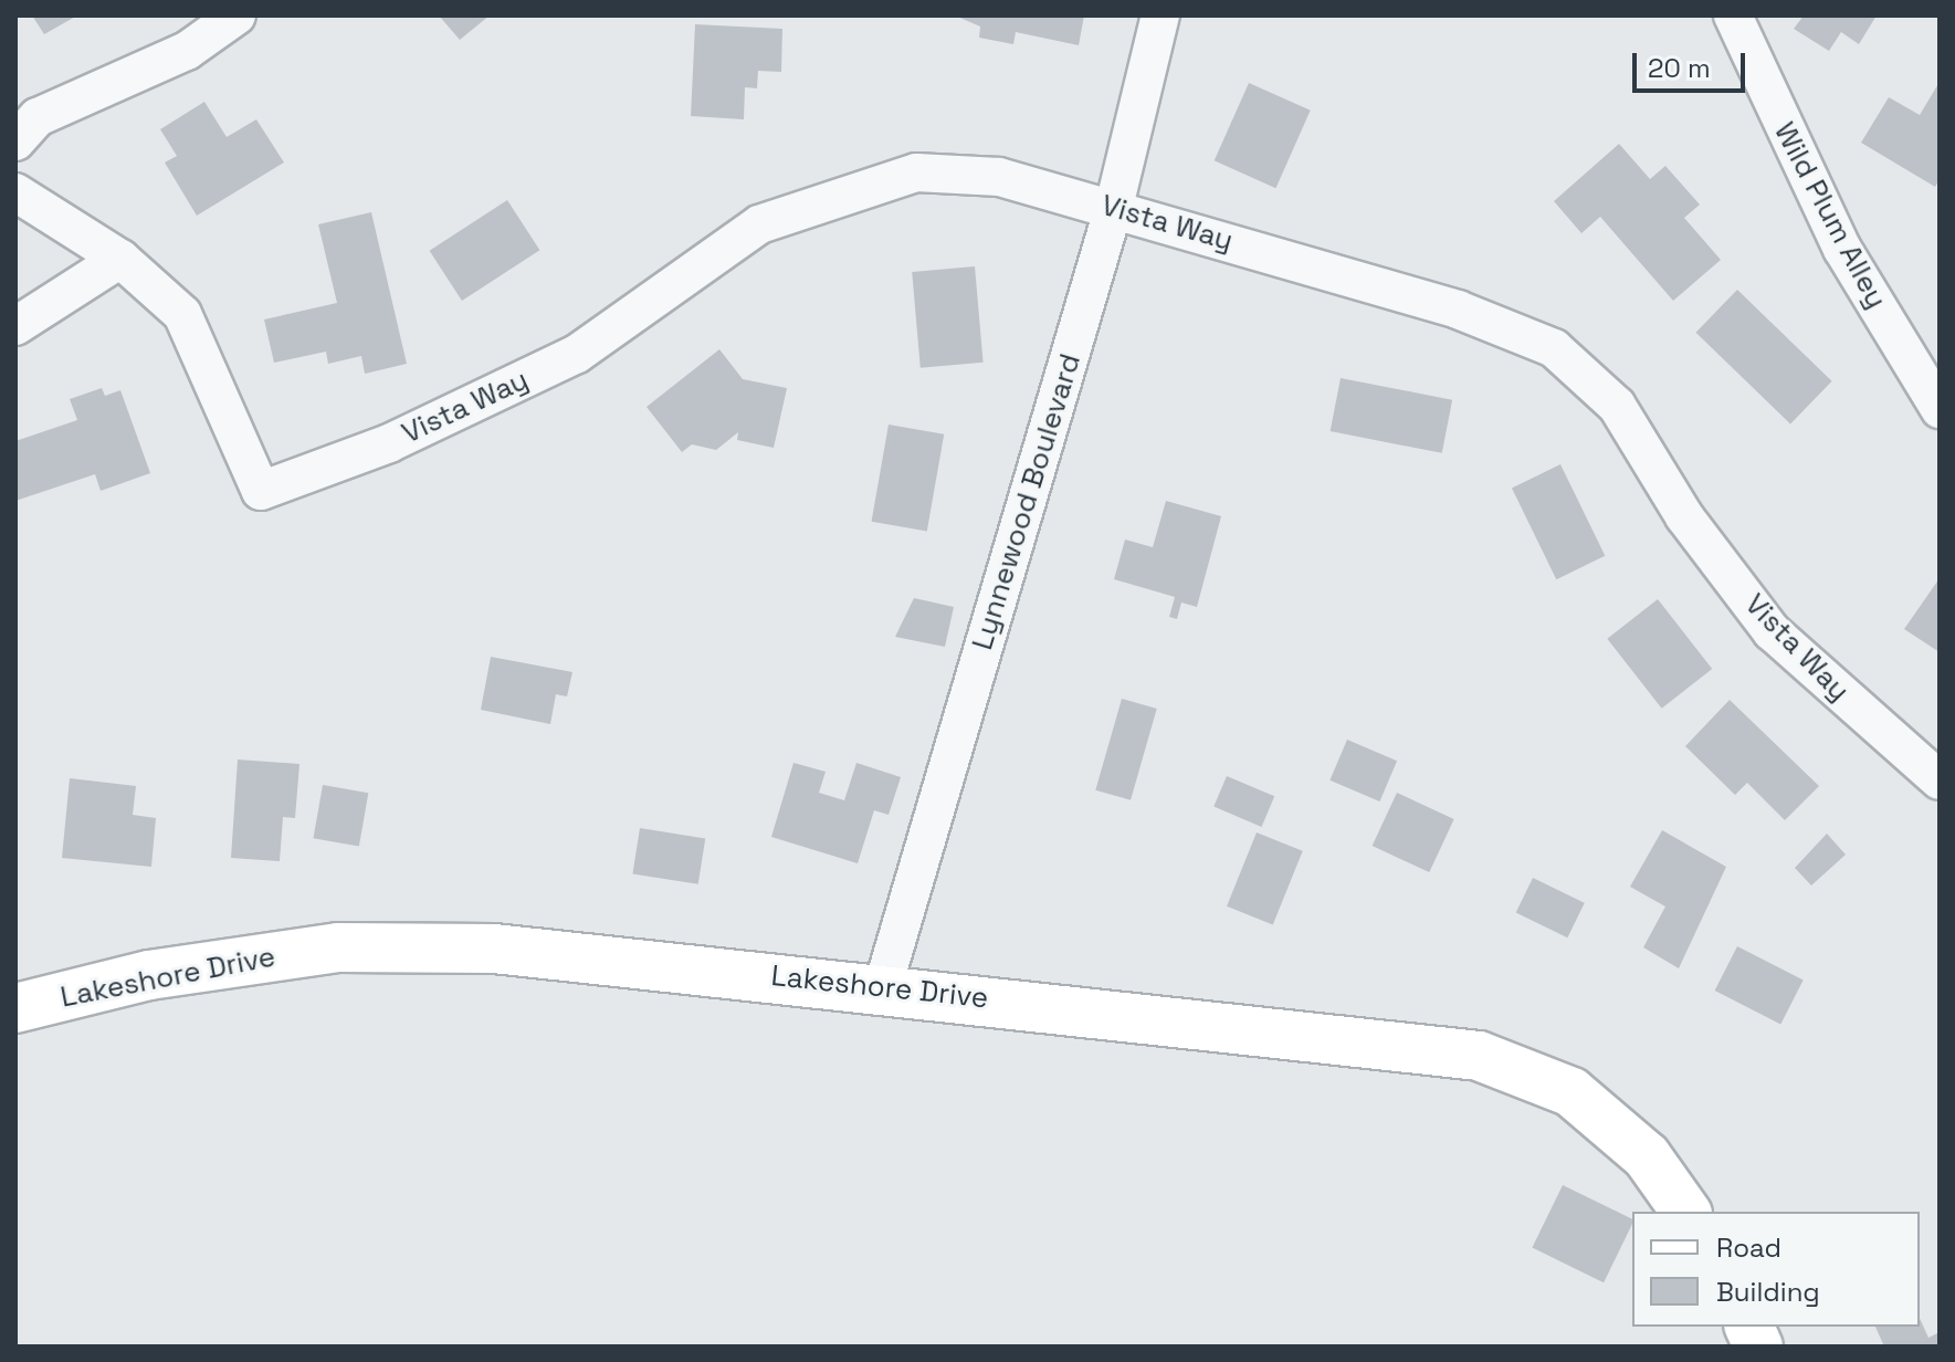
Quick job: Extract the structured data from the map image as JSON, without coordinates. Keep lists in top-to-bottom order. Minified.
{"streets":{"main road":["Lakeshore Drive"],"street":["Wild Plum Alley","Vista Way","Lynnewood Boulevard"]},"crossings":[["Vista Way","Lynnewood Boulevard"],["Lynnewood Boulevard","Lakeshore Drive"]],"legend":["Road","Building"],"scale_bar":"20 m"}
